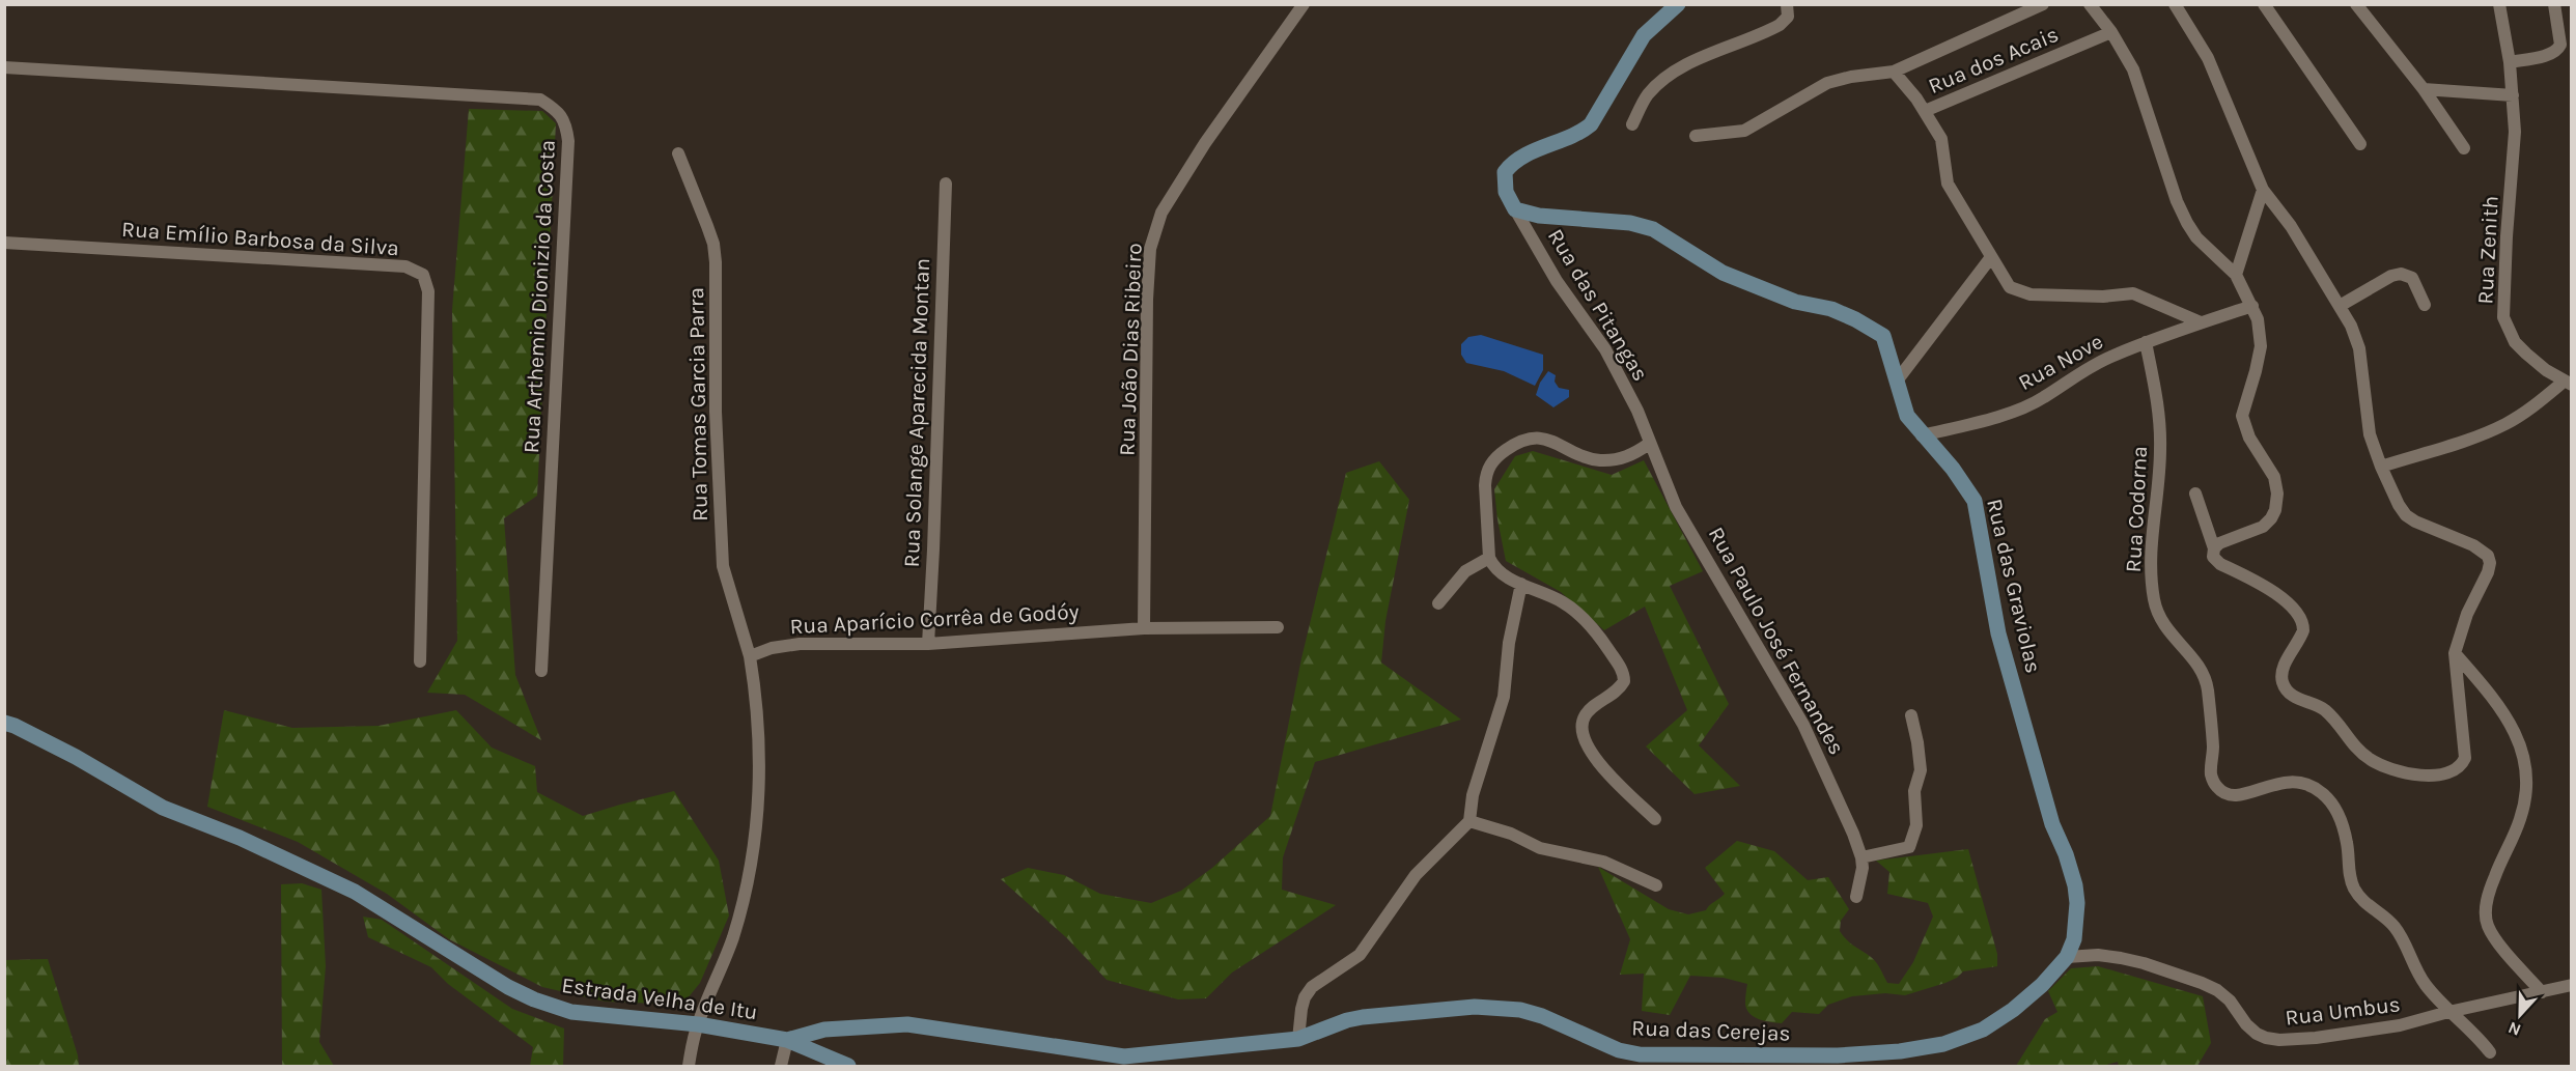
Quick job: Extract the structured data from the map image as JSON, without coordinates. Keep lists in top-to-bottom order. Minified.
{"streets":{"main road":["Rua das Graviolas","Estrada Velha de Itu","Rua das Cerejas"],"street":["Rua dos Acais","Rua Emílio Barbosa da Silva","Rua Zenith","Rua Arthemio Dionizio da Costa","Rua das Pitangas","Rua João Dias Ribeiro","Rua Nove","Rua Tomas Garcia Parra","Rua Solange Aparecida Montan","Rua Codorna","Rua Aparício Corrêa de Godóy","Rua Paulo José Fernandes","Rua Umbus"]},"crossings":[["Rua das Pitangas","Rua das Graviolas"],["Rua das Pitangas","Rua Paulo José Fernandes"],["Rua João Dias Ribeiro","Rua Aparício Corrêa de Godóy"],["Rua Nove","Rua Codorna"],["Rua Nove","Rua das Graviolas"],["Rua Tomas Garcia Parra","Rua Aparício Corrêa de Godóy"],["Rua Solange Aparecida Montan","Rua Aparício Corrêa de Godóy"],["Rua Codorna","Rua Umbus"],["Rua das Graviolas","Rua Umbus"],["Rua das Graviolas","Rua das Cerejas"],["Estrada Velha de Itu","Rua das Cerejas"],["Rua Umbus","Rua das Cerejas"]],"north":"bottom"}
